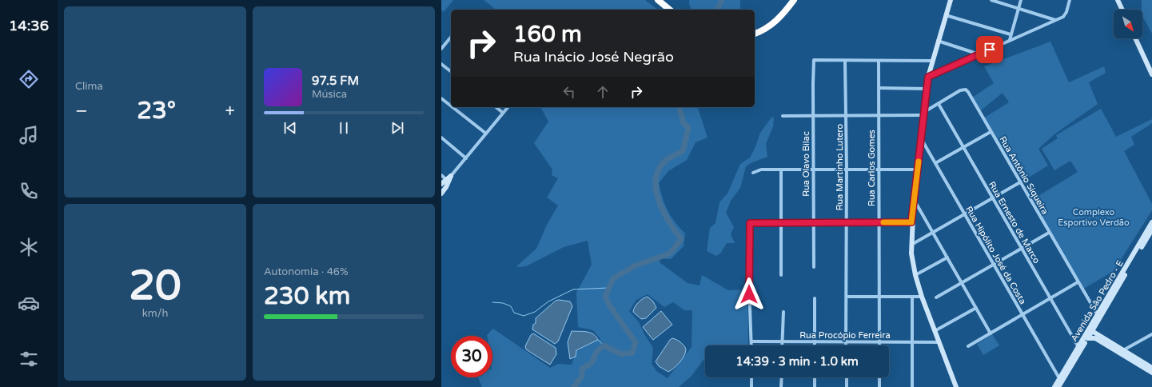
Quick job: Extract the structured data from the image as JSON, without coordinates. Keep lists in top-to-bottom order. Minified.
{"streets":{"street":["Rua Olavo Bilac","Rua Martinho Lutero","Rua Carlos Gomes","Rua Antônio Siqueira","Rua Ernesto de Marco","Rua Hipólito José da Costa","Avenida São Pedro - E","Rua Procópio Ferreira"]},"crossings":[["Rua Olavo Bilac","Rua Martinho Lutero"],["Rua Martinho Lutero","Rua Procópio Ferreira"],["Rua Carlos Gomes","Rua Procópio Ferreira"],["Rua Antônio Siqueira","Rua Ernesto de Marco"],["Rua Antônio Siqueira","Avenida São Pedro - E"],["Rua Ernesto de Marco","Avenida São Pedro - E"],["Rua Hipólito José da Costa","Avenida São Pedro - E"]],"parks":["Complexo Esportivo Verdão"],"north":"bottom right","page":{"tabs":"14:36","tile":["Clima",["20","km/h"],["Autonomia · 46%","230 km"]],"turn":["160 m","Rua Inácio José Negrão"],"song":["97.5 FM","Música"],"heat":["−","23°","+"],"limit":"30","trip":"14:39 · 3 min · 1.0 km"}}
